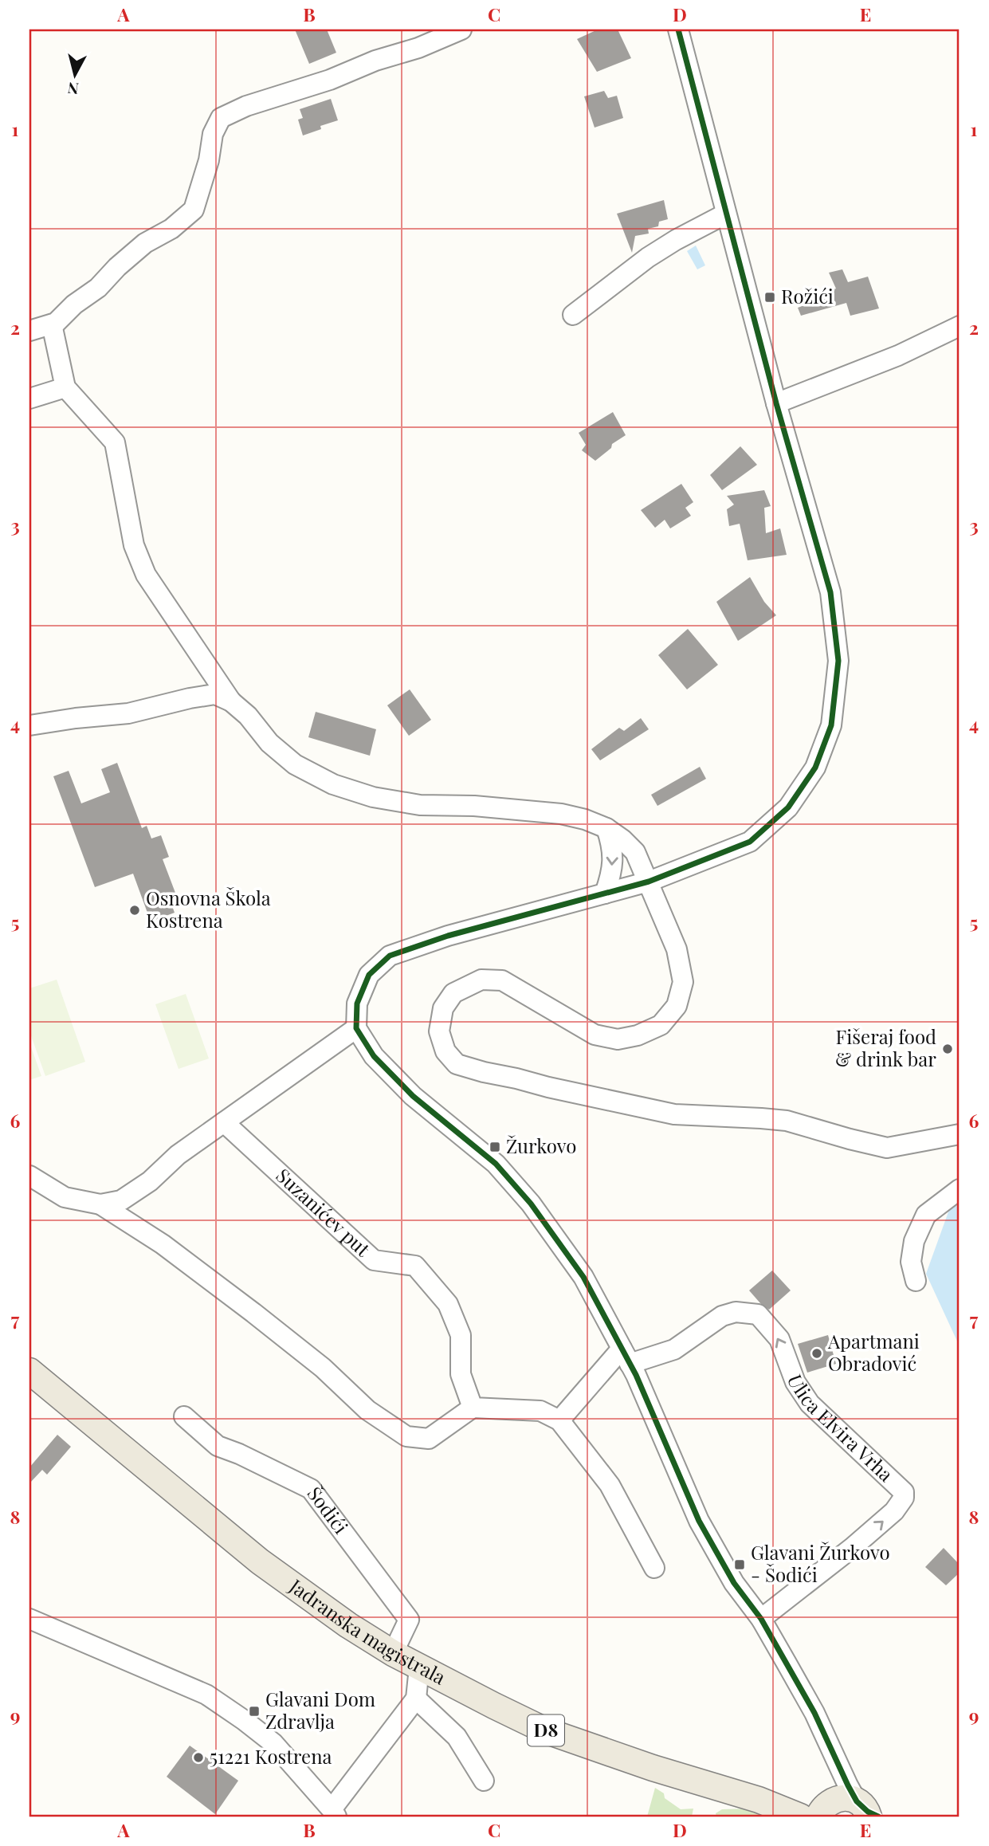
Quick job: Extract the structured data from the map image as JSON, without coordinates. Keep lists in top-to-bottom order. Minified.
{"streets":{"main road":["Jadranska magistrala","D8"],"street":["Suzanićev put","Ulica Elvira Vrha","Šodići"]},"crossings":[["Šodići","Jadranska magistrala"]],"places":{"transit":["Rožići","Žurkovo","Glavani Žurkovo - Šodići","Glavani Dom Zdravlja"],"other":["Osnovna Škola Kostrena","Fišeraj food & drink bar","Apartmani Obradović","51221 Kostrena"]},"north":"bottom","grid":{"columns":["A","B","C","D","E"],"rows":["1","2","3","4","5","6","7","8","9"]}}
